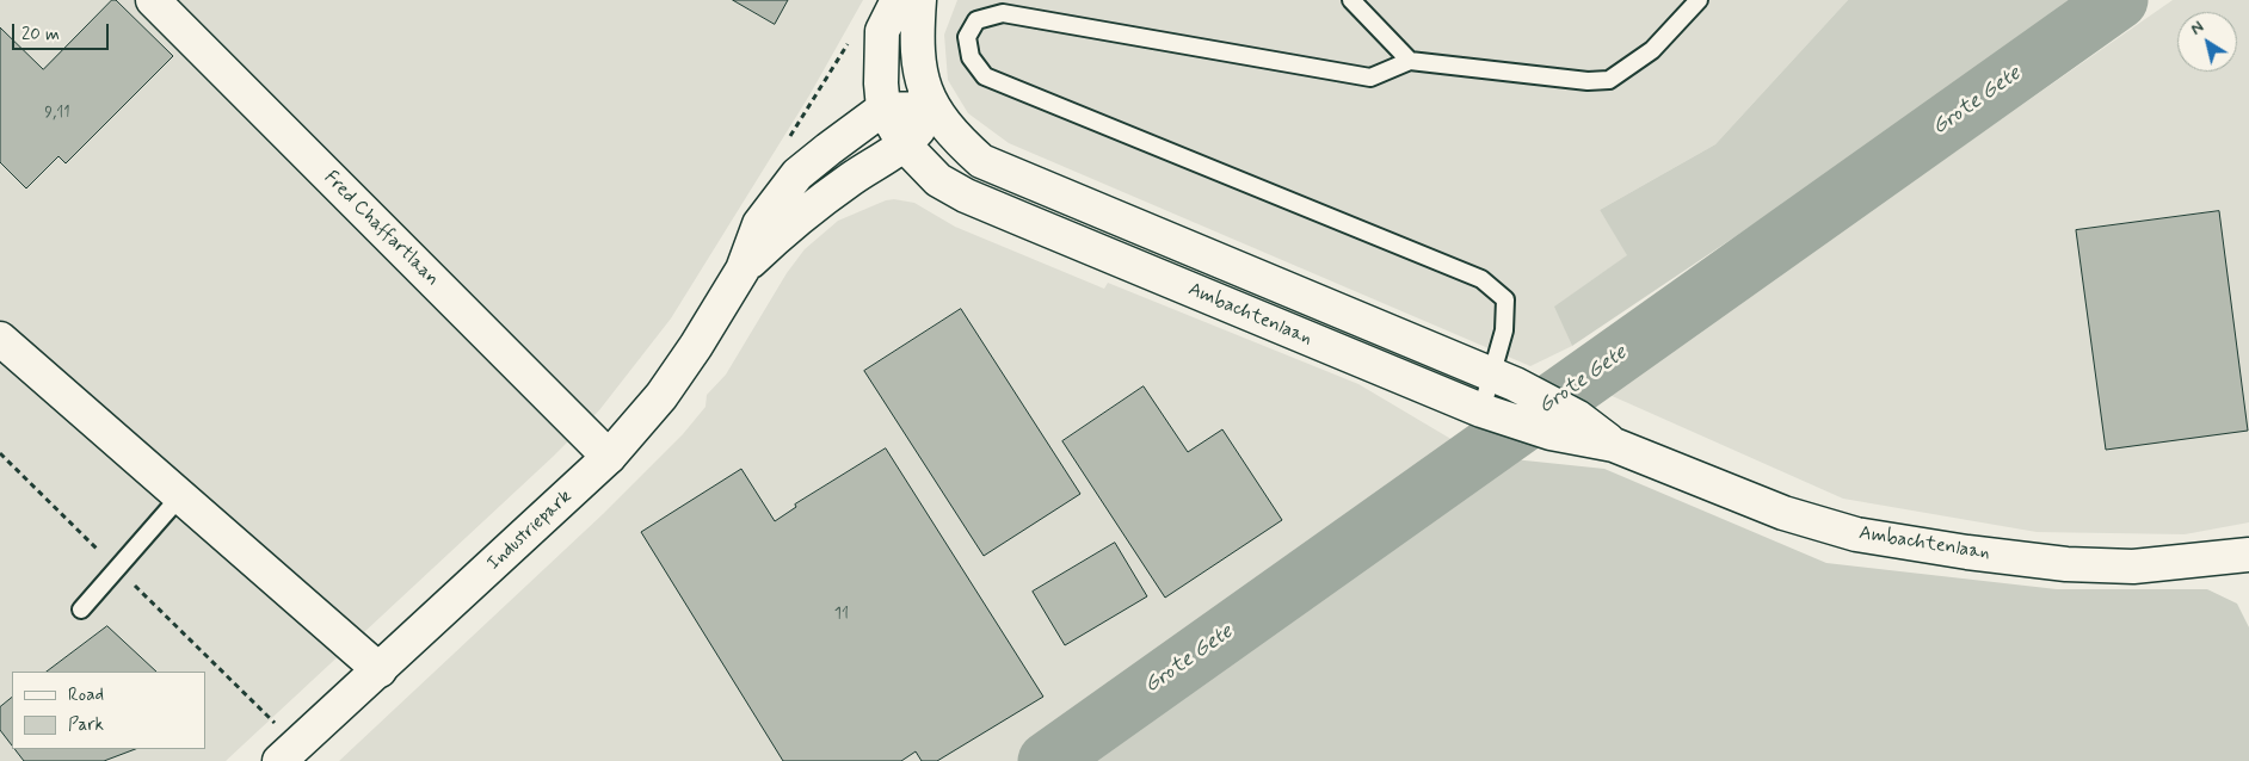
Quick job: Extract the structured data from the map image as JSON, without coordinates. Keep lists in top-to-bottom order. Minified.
{"streets":{"street":["Fred Chaffartlaan","Ambachtenlaan","Industriepark"]},"crossings":[["Fred Chaffartlaan","Industriepark"],["Ambachtenlaan","Industriepark"]],"water":["Grote Gete"],"house_numbers":["9,11","11"],"legend":["Road","Park"],"scale_bar":"20 m","north":"top left"}
